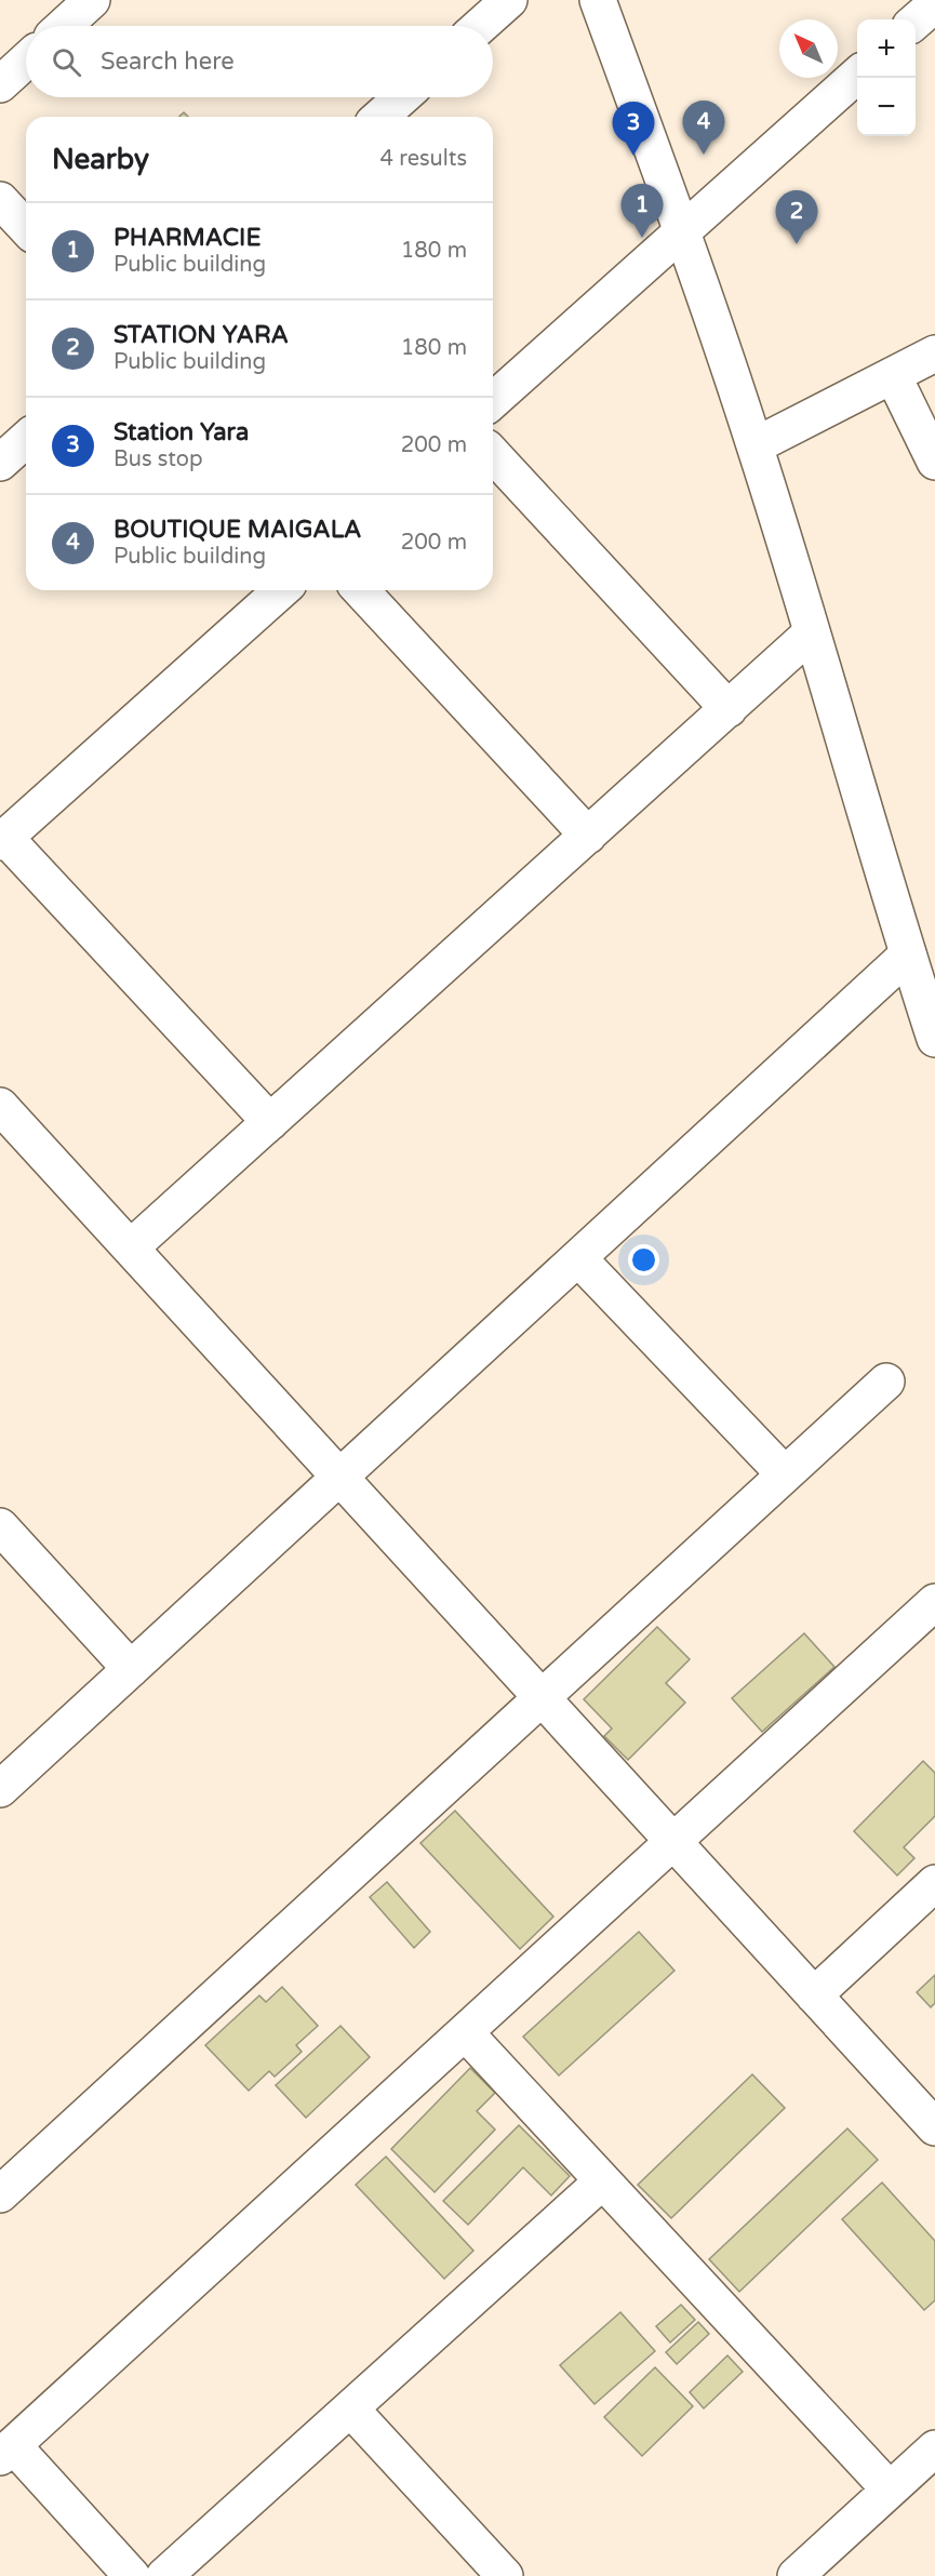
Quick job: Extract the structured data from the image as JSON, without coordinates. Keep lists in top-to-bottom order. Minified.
{"north":"top left","page":{"map_buttons":["+","−"],"search":"Search here","pins":["4","3","1","2"],"heading":["Nearby","4 results"],"list":[{"mark":"1","name":"PHARMACIE","note":"Public building","value":"180 m"},{"mark":"2","name":"STATION YARA","note":"Public building","value":"180 m"},{"mark":"3","name":"Station Yara","note":"Bus stop","value":"200 m"},{"mark":"4","name":"BOUTIQUE MAIGALA","note":"Public building","value":"200 m"}]}}
